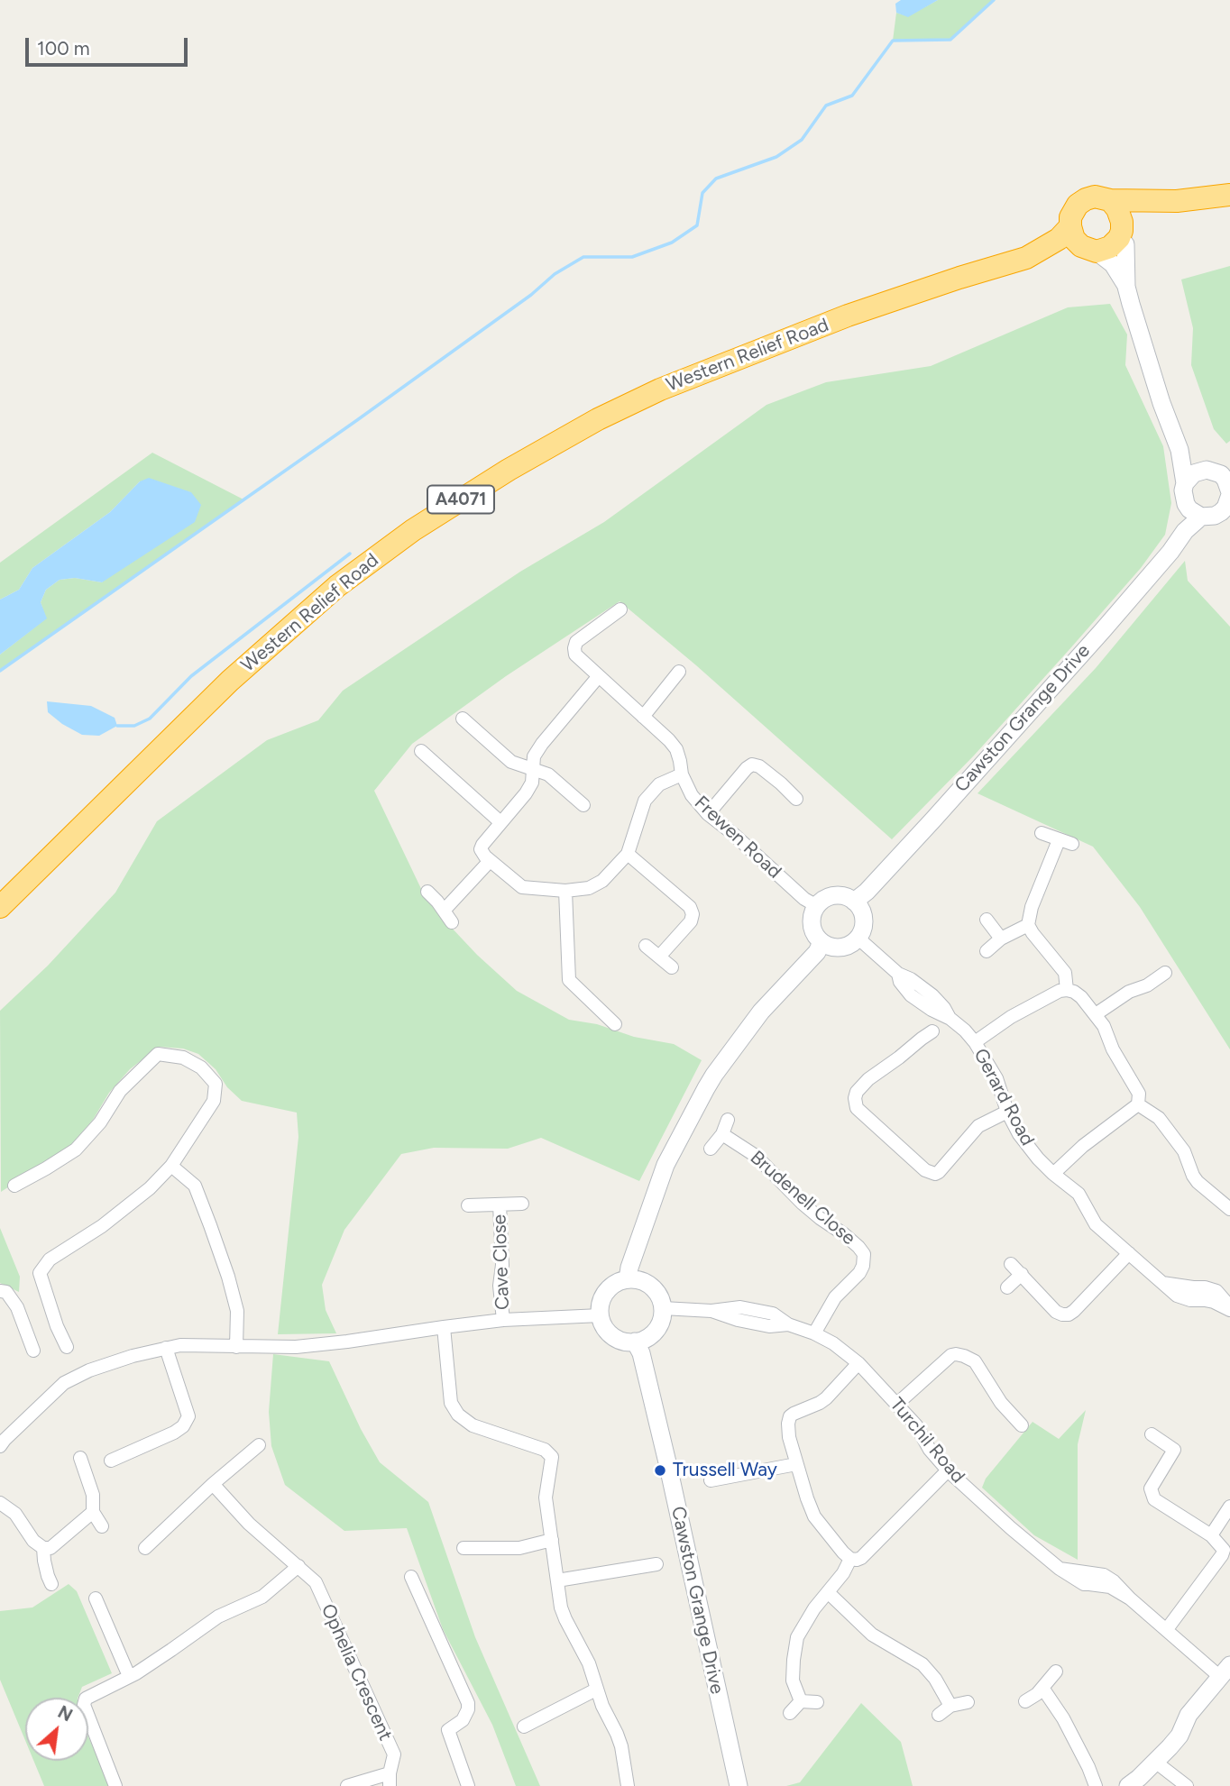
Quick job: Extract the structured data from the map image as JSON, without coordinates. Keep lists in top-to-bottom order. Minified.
{"streets":{"highway":["Western Relief Road","A4071"],"street":["Cawston Grange Drive","Frewen Road","Gerard Road","Brudenell Close","Cave Close","Turchil Road","Ophelia Crescent"]},"crossings":[["Western Relief Road","A4071"],["Cawston Grange Drive","Frewen Road"],["Cawston Grange Drive","Gerard Road"],["Cawston Grange Drive","Turchil Road"],["Frewen Road","Gerard Road"],["Brudenell Close","Turchil Road"]],"places":["Trussell Way"],"scale_bar":"100 m","north":"top right"}
